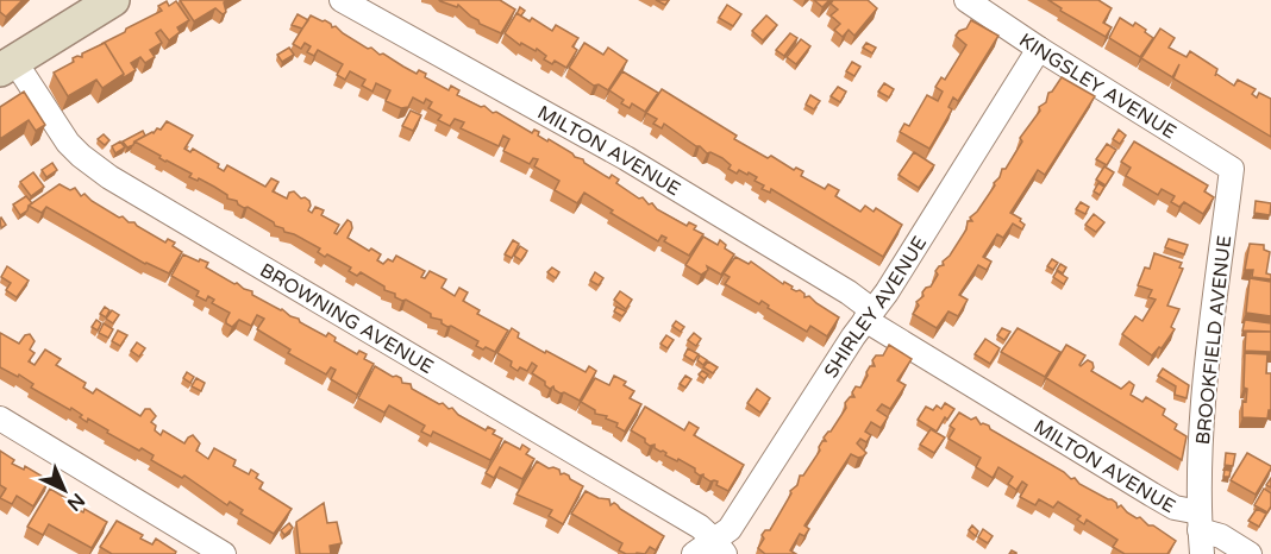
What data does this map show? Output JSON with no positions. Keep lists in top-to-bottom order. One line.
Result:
{"streets":{"street":["KINGSLEY AVENUE","MILTON AVENUE","SHIRLEY AVENUE","BROWNING AVENUE","BROOKFIELD AVENUE"]},"crossings":[["KINGSLEY AVENUE","SHIRLEY AVENUE"],["KINGSLEY AVENUE","BROOKFIELD AVENUE"],["MILTON AVENUE","SHIRLEY AVENUE"],["MILTON AVENUE","BROOKFIELD AVENUE"],["SHIRLEY AVENUE","BROWNING AVENUE"]],"north":"bottom right"}
